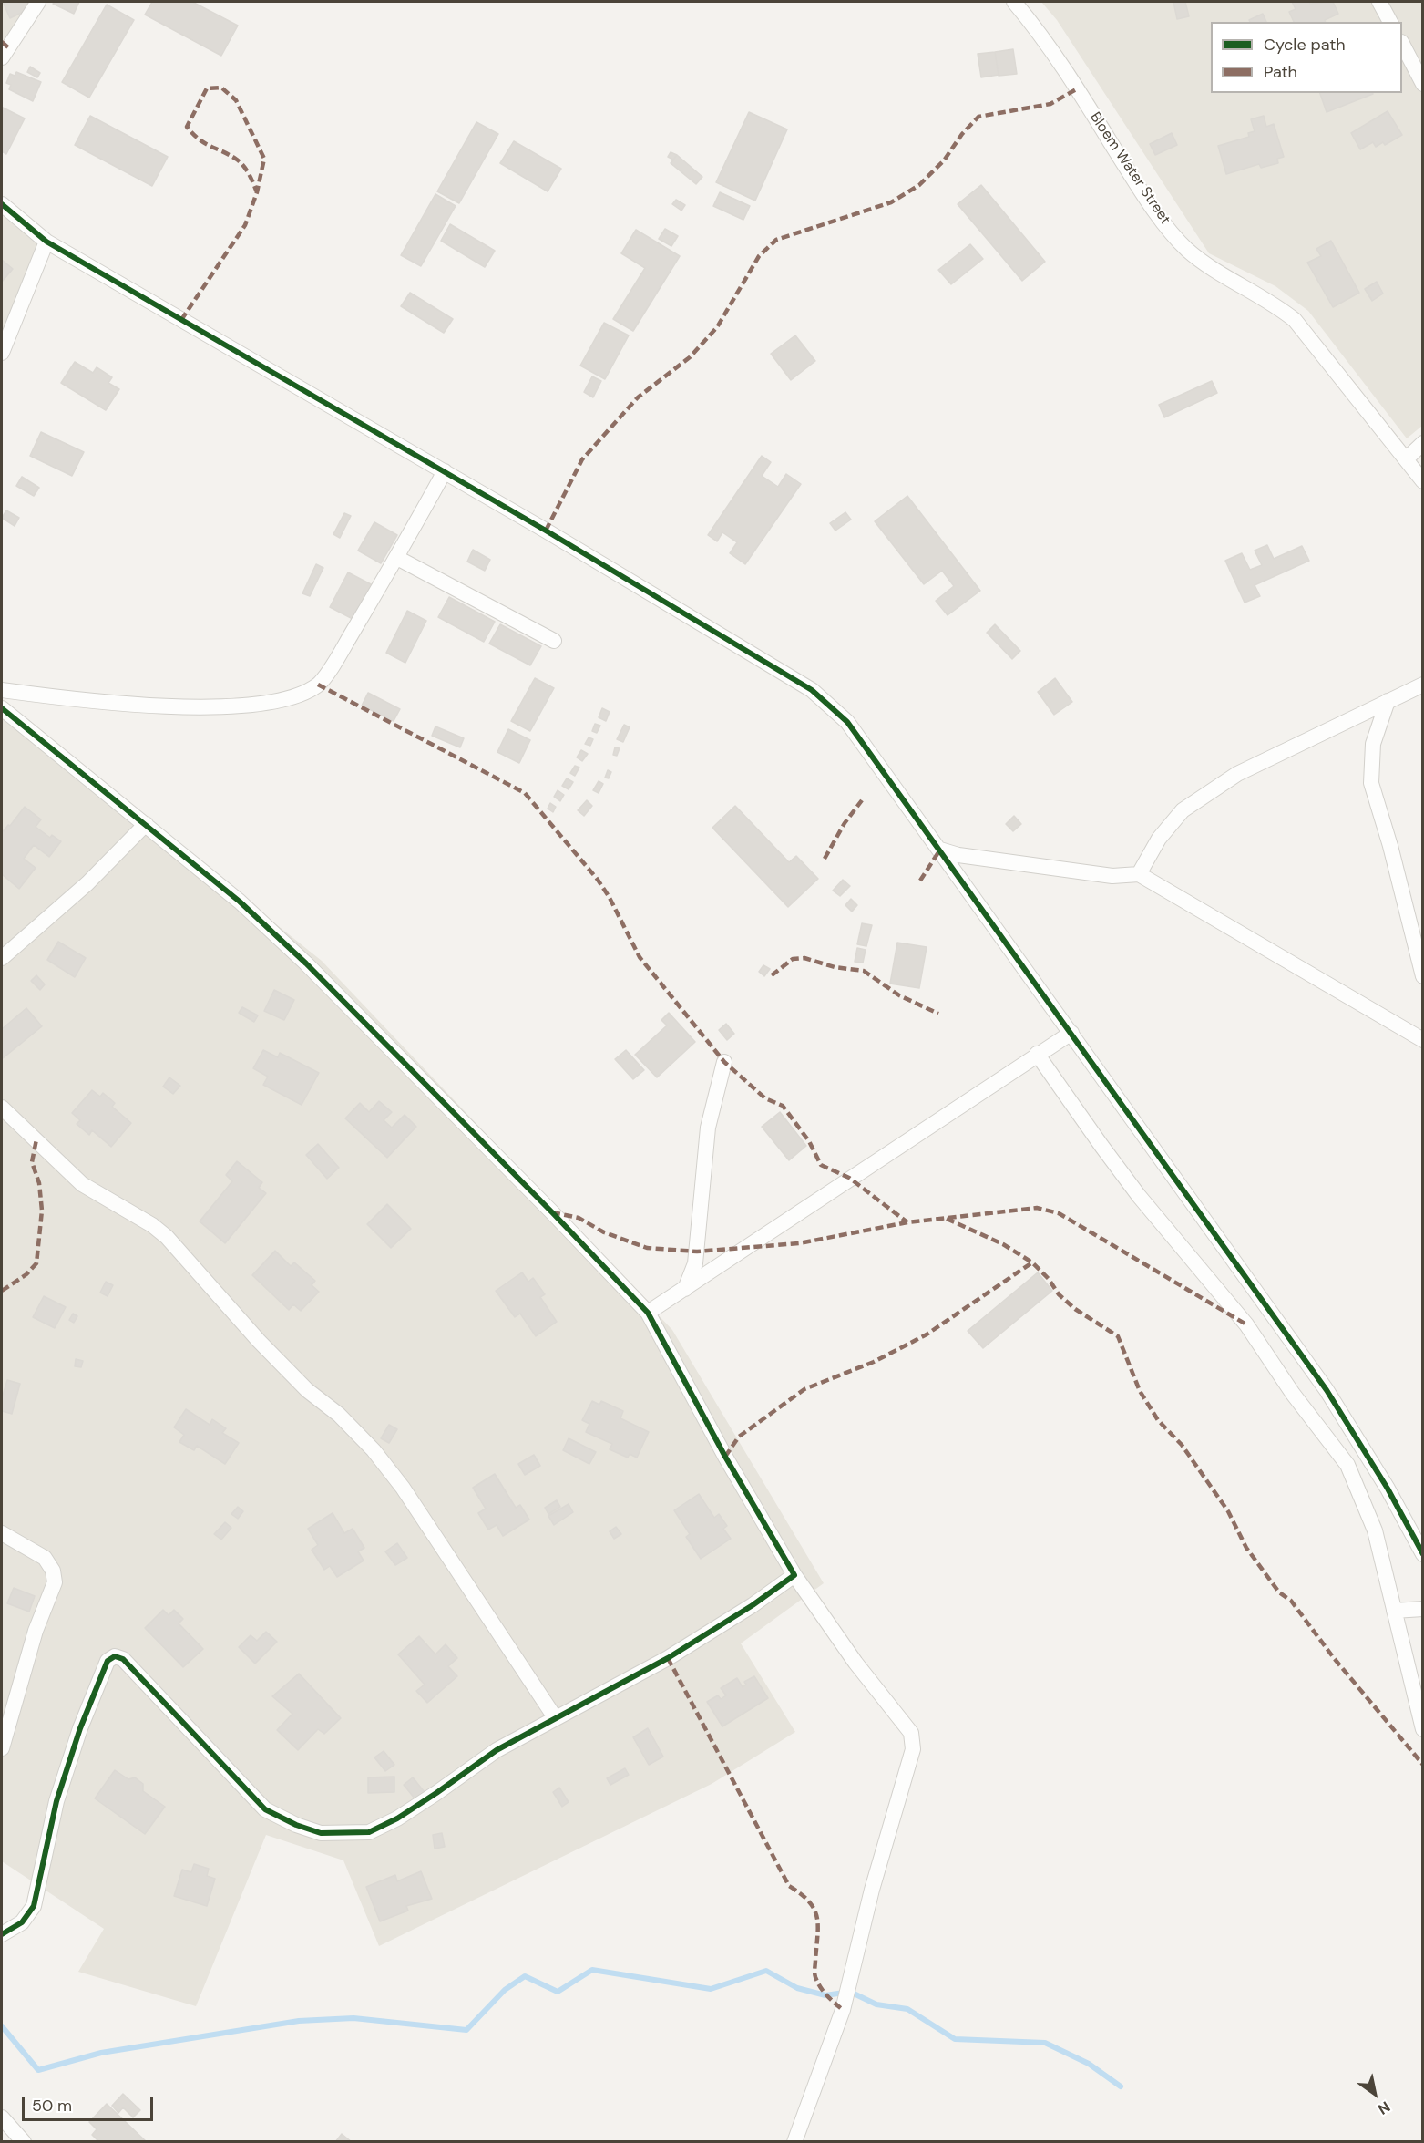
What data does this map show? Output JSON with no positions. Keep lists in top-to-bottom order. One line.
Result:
{"streets":{"street":["Bloem Water Street"]},"legend":["Cycle path","Path"],"scale_bar":"50 m","north":"bottom right"}
